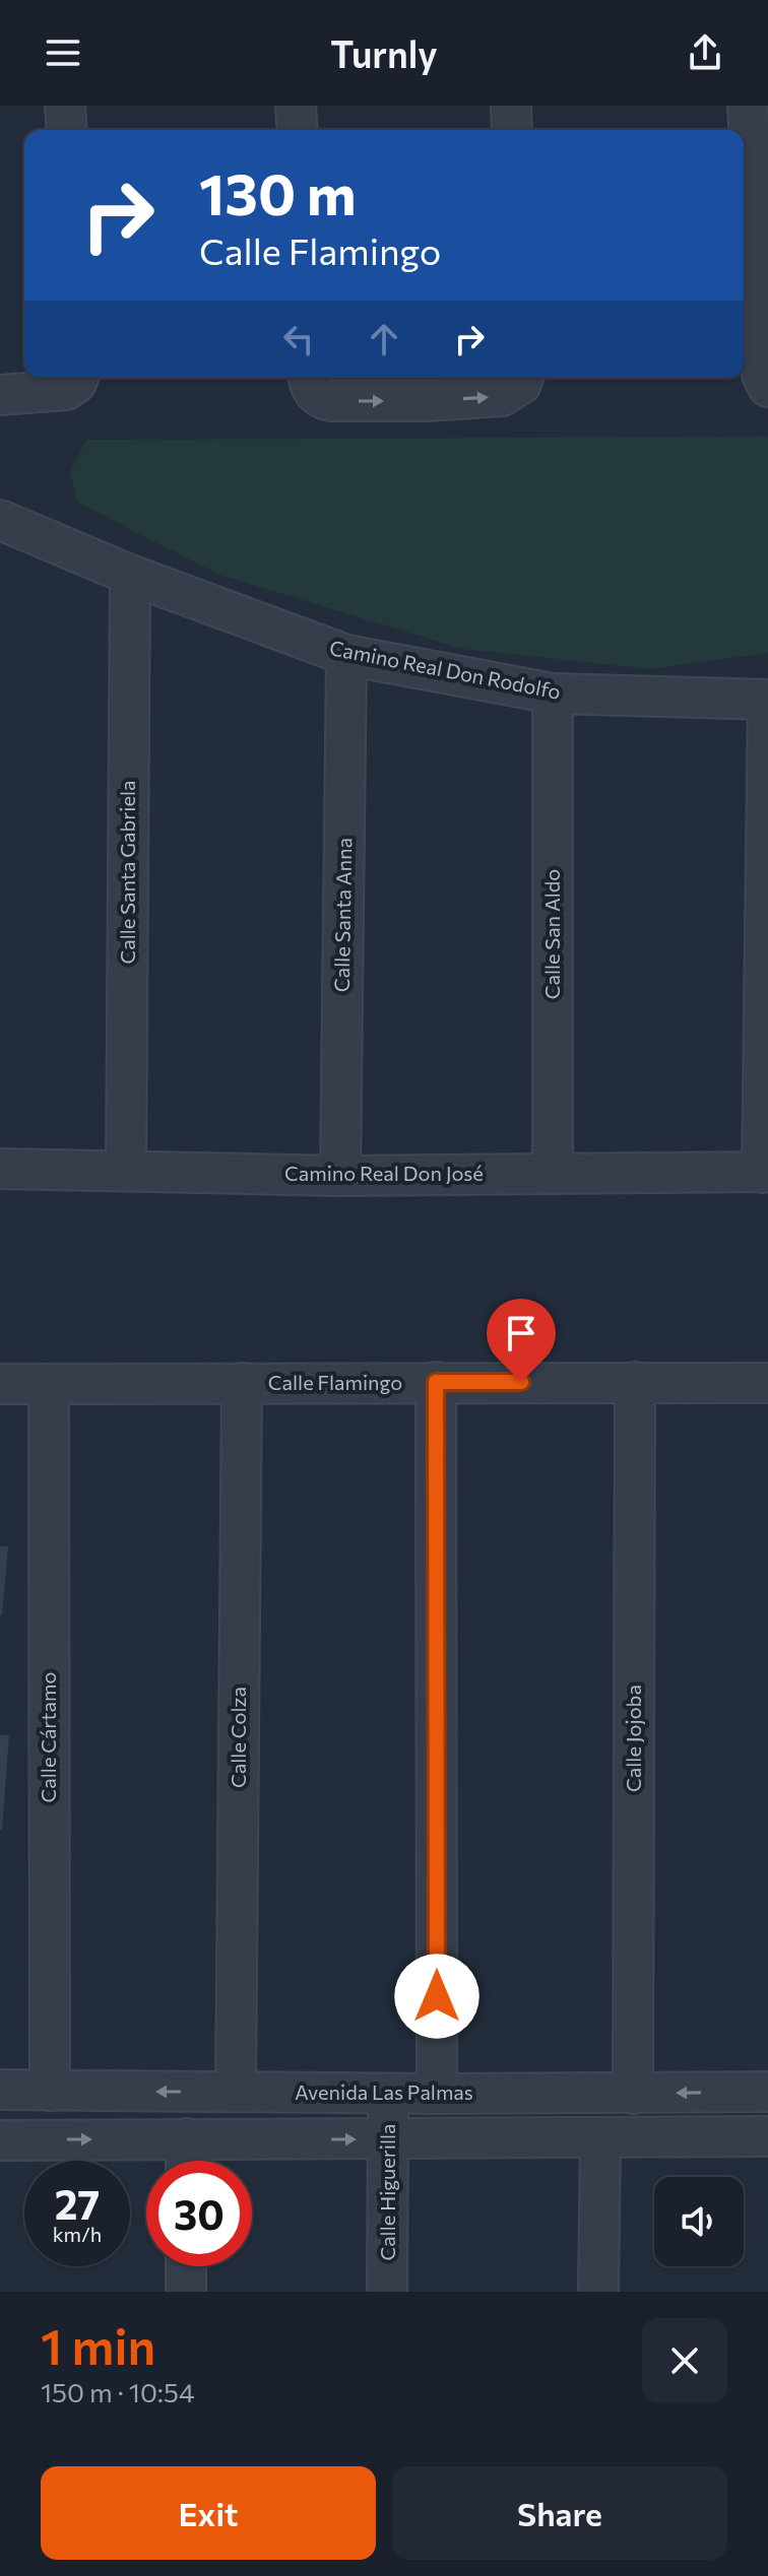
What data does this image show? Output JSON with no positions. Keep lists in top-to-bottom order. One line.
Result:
{"streets":{"street":["Camino Real Don Rodolfo","Calle Santa Gabriela","Calle Santa Anna","Calle San Aldo","Camino Real Don José","Calle Flamingo","Calle Cártamo","Calle Colza","Calle Jojoba","Avenida Las Palmas","Calle Higuerilla"]},"crossings":[["Camino Real Don Rodolfo","Calle Santa Gabriela"],["Camino Real Don Rodolfo","Calle Santa Anna"],["Camino Real Don Rodolfo","Calle San Aldo"],["Calle Santa Gabriela","Camino Real Don José"],["Calle Santa Anna","Camino Real Don José"],["Calle San Aldo","Camino Real Don José"],["Calle Flamingo","Calle Cártamo"],["Calle Flamingo","Calle Colza"],["Calle Flamingo","Calle Jojoba"],["Calle Cártamo","Avenida Las Palmas"],["Calle Colza","Avenida Las Palmas"],["Calle Jojoba","Avenida Las Palmas"],["Avenida Las Palmas","Calle Higuerilla"]],"page":{"header":"Turnly","turn":["130 m","Calle Flamingo"],"speed":"27 km/h","limit":"30","heading":["1 min","150 m · 10:54"],"buttons":["Exit","Share"]}}
